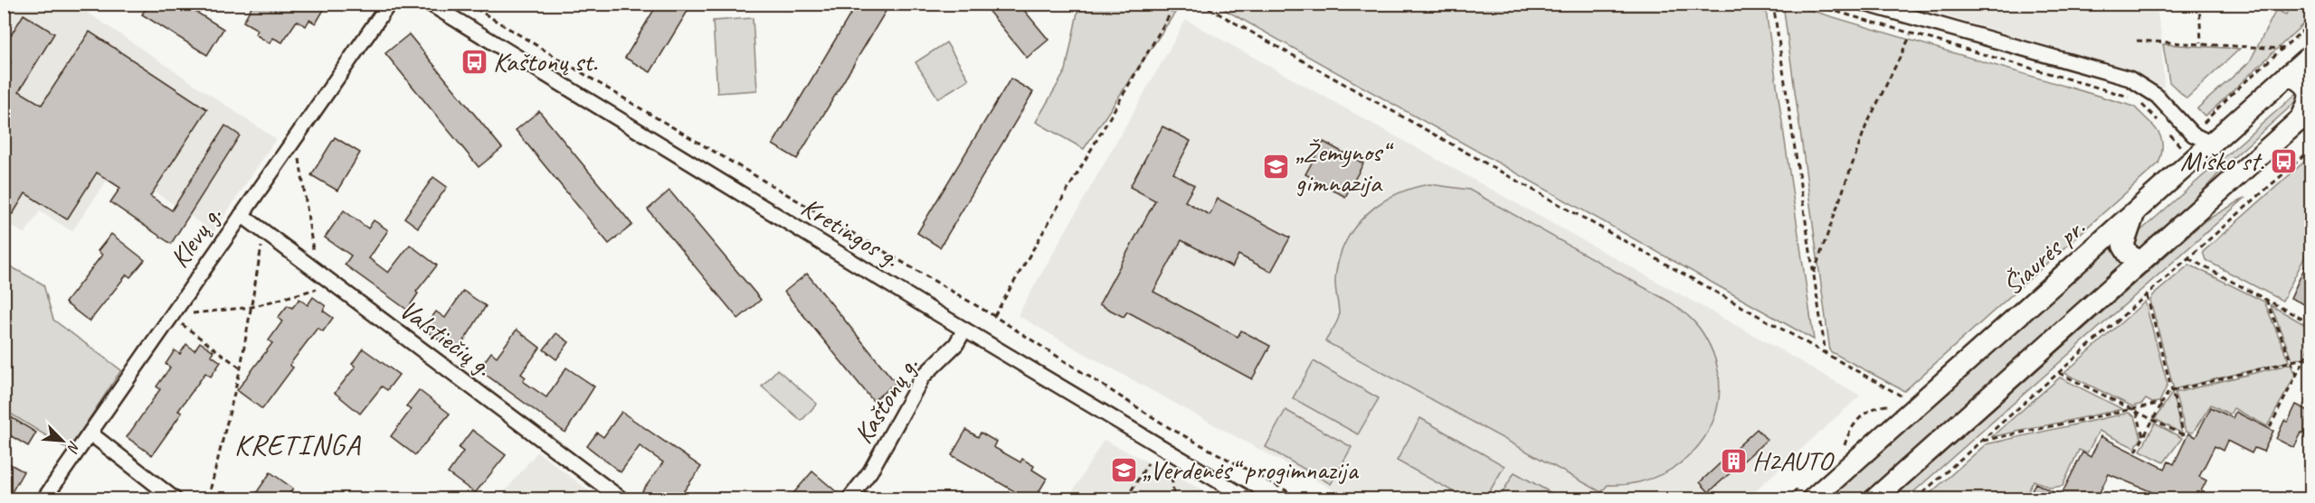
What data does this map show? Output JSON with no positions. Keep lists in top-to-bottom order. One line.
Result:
{"streets":{"main road":["Šiaurės pr."],"street":["Kretingos g.","Klevų g.","Valstiečių g.","Kaštonų g."]},"crossings":[["Kretingos g.","Kaštonų g."],["Klevų g.","Valstiečių g."]],"districts":["KRETINGA"],"places":{"bus stop":["Kaštonų st.","Miško st."],"school or university":["„Žemynos“ gimnazija","„Verdenės“ progimnazija"],"building":["H2AUTO"]},"north":"bottom right"}
